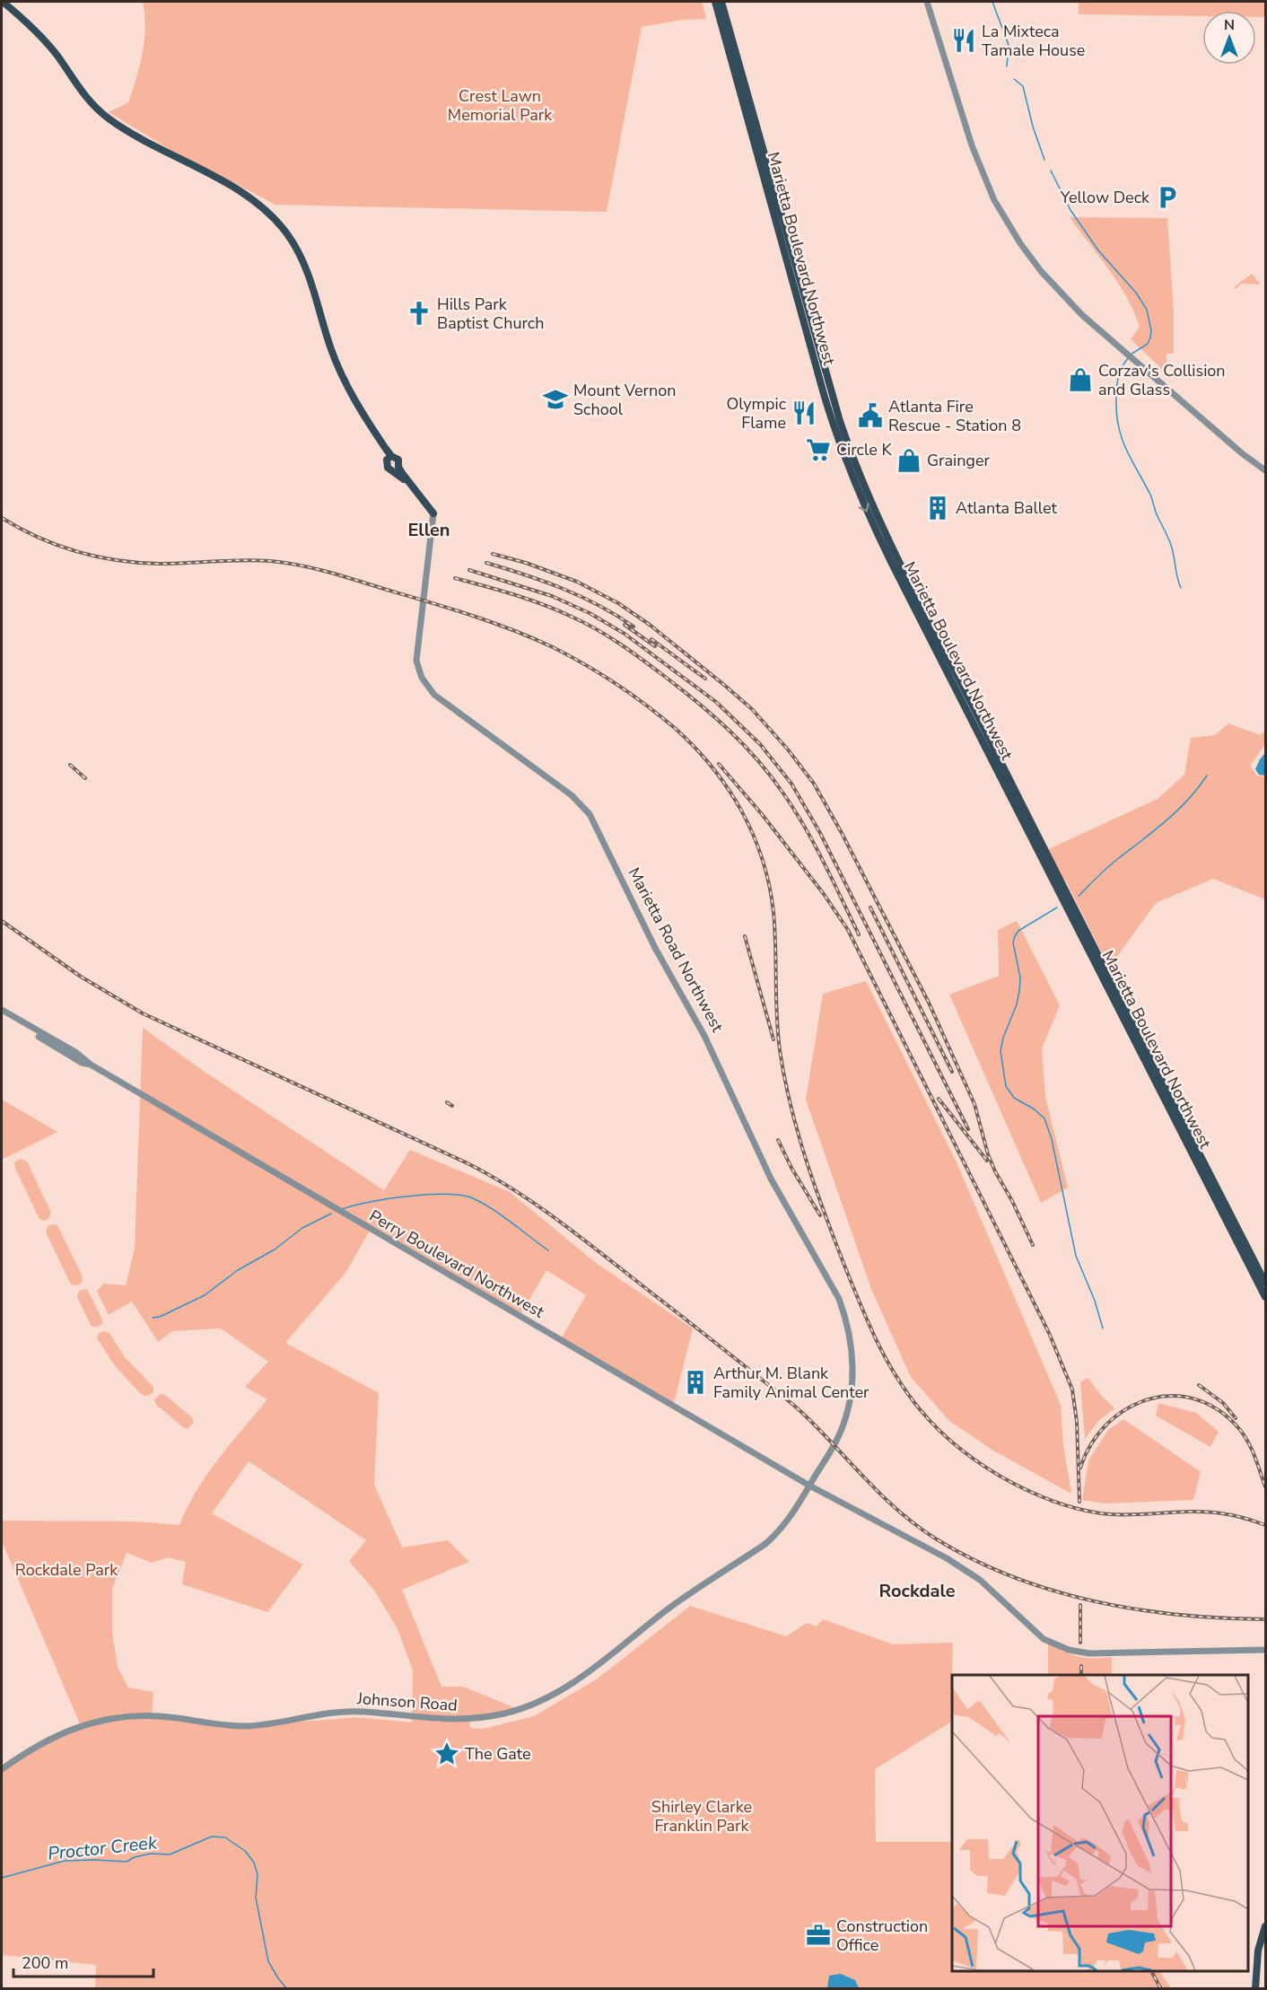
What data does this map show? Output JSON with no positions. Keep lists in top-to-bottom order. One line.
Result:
{"streets":{"main road":["Marietta Boulevard Northwest","Marietta Road Northwest"],"street":["Perry Boulevard Northwest","Johnson Road"]},"crossings":[["Marietta Road Northwest","Perry Boulevard Northwest"],["Marietta Road Northwest","Johnson Road"],["Perry Boulevard Northwest","Johnson Road"]],"districts":["Ellen","Rockdale"],"water":["Proctor Creek"],"parks":["Crest Lawn Memorial Park","Rockdale Park","Shirley Clarke Franklin Park"],"places":{"restaurant":["La Mixteca Tamale House","Olympic Flame"],"parking":["Yellow Deck"],"church":["Hills Park Baptist Church"],"shop":["Corzav's Collision and Glass","Grainger"],"school or university":["Mount Vernon School"],"public building":["Atlanta Fire Rescue - Station 8"],"supermarket":["Circle K"],"building":["Atlanta Ballet","Arthur M. Blank Family Animal Center"],"place":["The Gate"],"office":["Construction Office"]},"scale_bar":"200 m","north":"top"}
